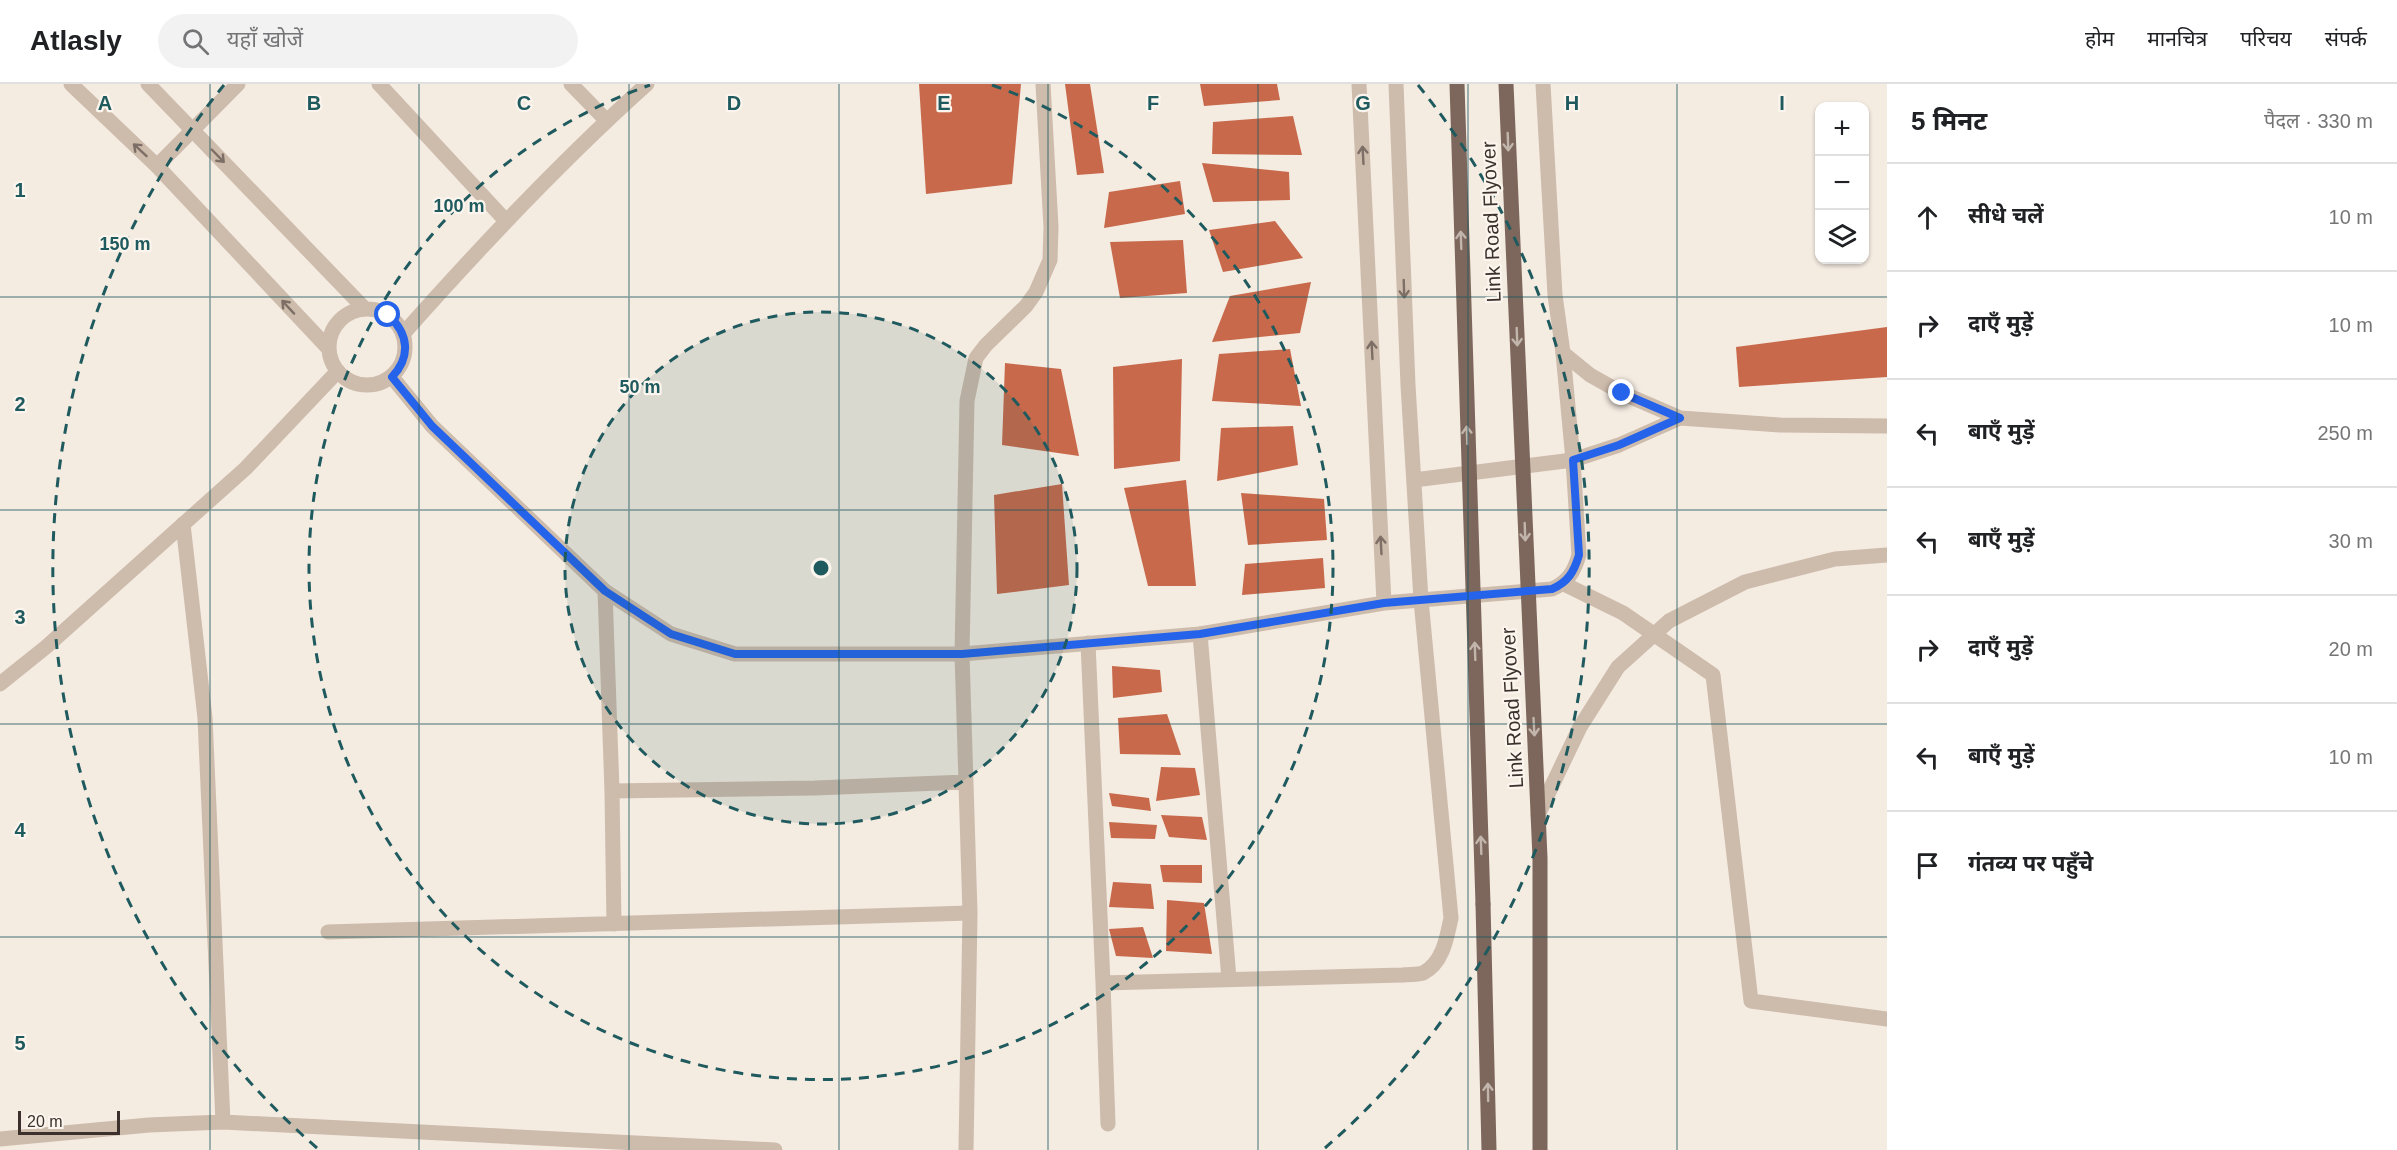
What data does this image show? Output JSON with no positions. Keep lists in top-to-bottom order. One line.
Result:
{"streets":{"main road":["Link Road Flyover"]},"scale_bar":"20 m","page":{"header":"Atlasly","search":"यहाँ खोजें","nav":["होम","मानचित्र","परिचय","संपर्क"],"heading":["5 मिनट","पैदल · 330 m"],"map_buttons":["+","−"],"list":[["सीधे चलें","10 m"],["दाएँ मुड़ें","10 m"],["बाएँ मुड़ें","250 m"],["बाएँ मुड़ें","30 m"],["दाएँ मुड़ें","20 m"],["बाएँ मुड़ें","10 m"],"गंतव्य पर पहुँचे"],"scale":"20 m"},"grid":{"columns":["A","B","C","D","E","F","G","H","I"],"rows":["1","2","3","4","5"]},"rings":["100 m","150 m","50 m"]}
